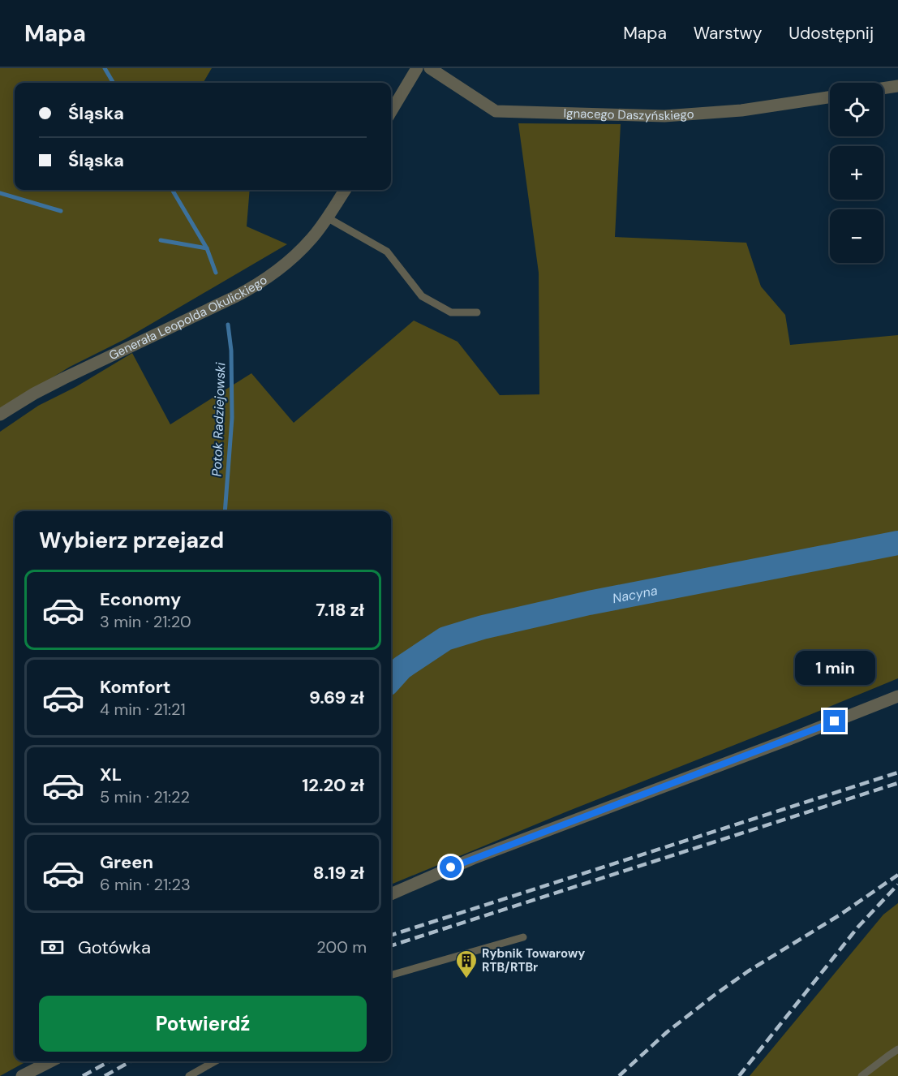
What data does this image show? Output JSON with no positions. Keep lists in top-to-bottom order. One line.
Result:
{"streets":{"street":["Ignacego Daszyńskiego","Generała Leopolda Okulickiego"]},"water":["Potok Radziejowski","Nacyna"],"places":{"building":["Rybnik Towarowy RTB/RTBr"]},"page":{"header":"Mapa","nav":["Mapa","Warstwy","Udostępnij"],"map_buttons":["+","−"],"banner":["Śląska","Śląska"],"heading":"Wybierz przejazd","list":[{"name":"Economy","note":"3 min · 21:20","value":"7.18 zł"},{"name":"Komfort","note":"4 min · 21:21","value":"9.69 zł"},{"name":"XL","note":"5 min · 21:22","value":"12.20 zł"},{"name":"Green","note":"6 min · 21:23","value":"8.19 zł"}],"bubble":"1 min","pay":["Gotówka","200 m"],"buttons":"Potwierdź"}}
